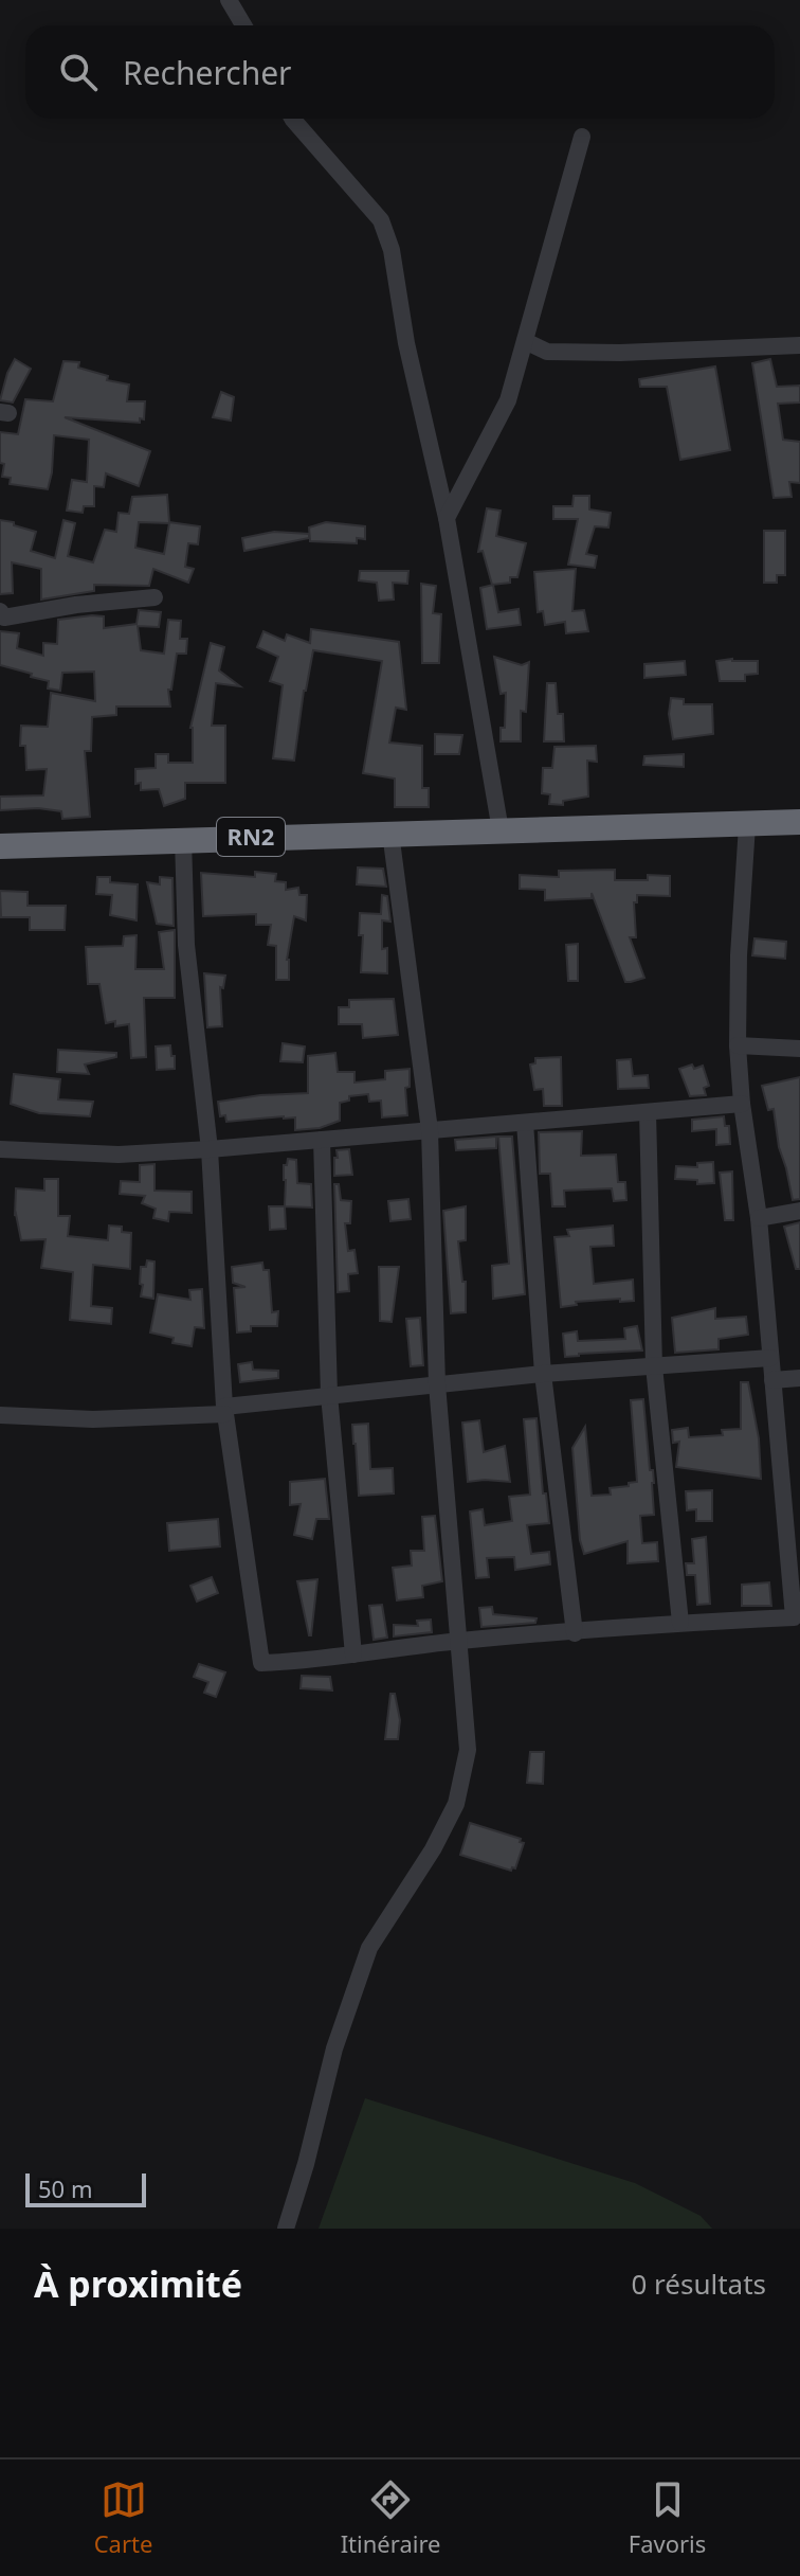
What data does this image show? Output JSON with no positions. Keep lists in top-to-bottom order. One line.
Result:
{"streets":{"highway":["RN2"]},"scale_bar":"50 m","page":{"search":"Rechercher","scale":"50 m","heading":["À proximité","0 résultats"],"nav":["Carte","Itinéraire","Favoris"]}}
